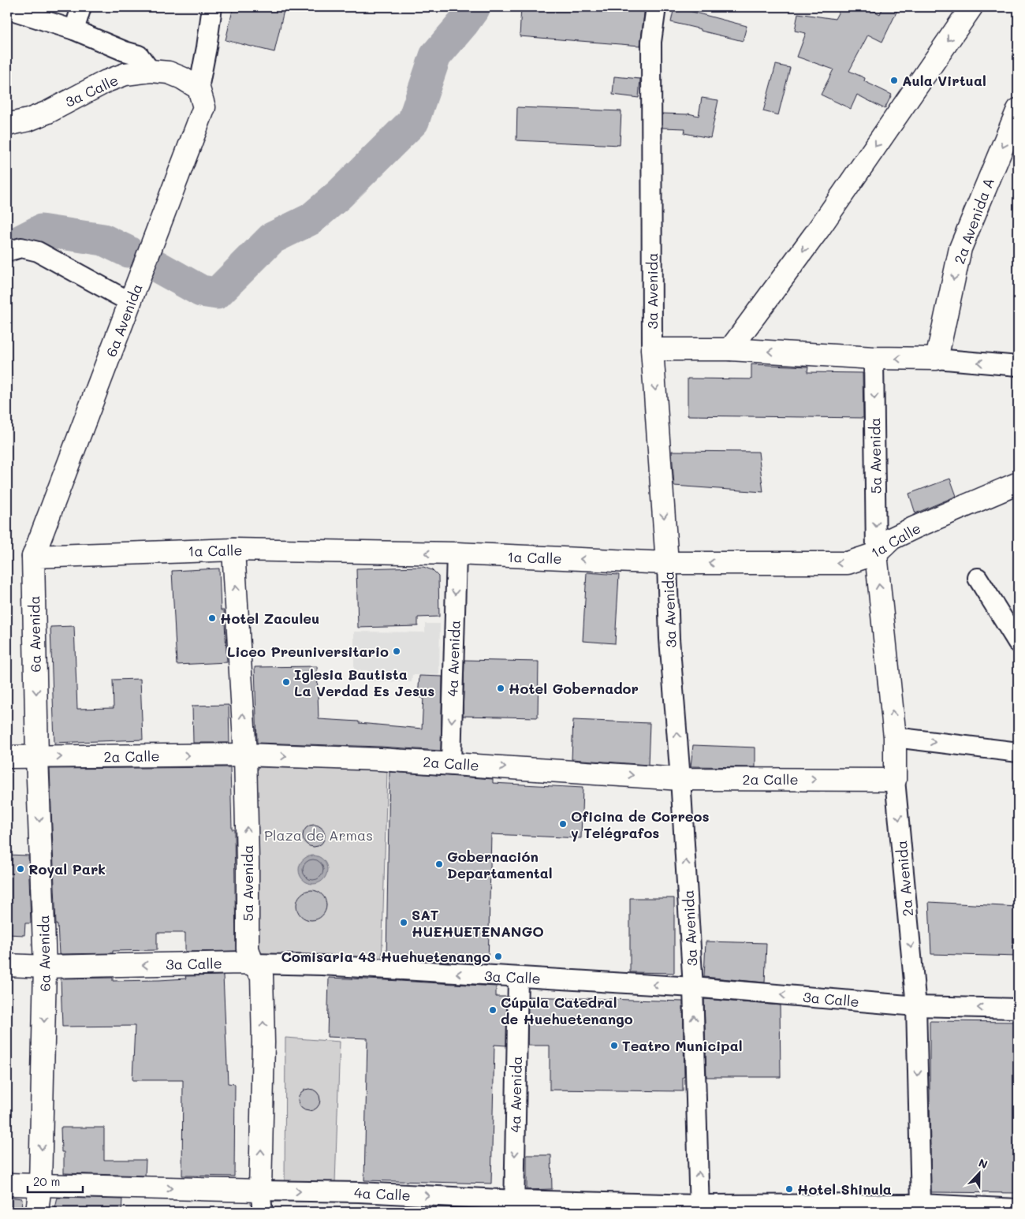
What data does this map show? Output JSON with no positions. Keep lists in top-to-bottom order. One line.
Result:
{"streets":{"main road":["3a Calle","2a Avenida A","3a Avenida","6a Avenida","5a Avenida","1a Calle","2a Calle","2a Avenida","4a Calle"],"street":["4a Avenida"]},"crossings":[["3a Calle","3a Avenida"],["3a Calle","6a Avenida"],["3a Calle","5a Avenida"],["3a Calle","4a Avenida"],["3a Calle","2a Avenida"],["3a Avenida","1a Calle"],["3a Avenida","2a Calle"],["3a Avenida","4a Calle"],["6a Avenida","1a Calle"],["6a Avenida","2a Calle"],["6a Avenida","4a Calle"],["5a Avenida","1a Calle"],["5a Avenida","2a Calle"],["5a Avenida","2a Avenida"],["5a Avenida","4a Calle"],["1a Calle","4a Avenida"],["1a Calle","2a Avenida"],["4a Avenida","2a Calle"],["4a Avenida","4a Calle"],["2a Calle","2a Avenida"],["2a Avenida","4a Calle"]],"one_way":["3a Calle","6a Avenida","1a Calle","4a Avenida","2a Calle","4a Calle"],"parks":["Plaza de Armas"],"places":["Aula Virtual","Hotel Zaculeu","Liceo Preuniversitario","Iglesia Bautista La Verdad Es Jesus","Hotel Gobernador","Oficina de Correos y Telégrafos","Gobernación Departamental","Royal Park","SAT HUEHUETENANGO","Comisaria 43 Huehuetenango","Cúpula Catedral de Huehuetenango","Teatro Municipal","Hotel Shinula"],"scale_bar":"20 m","north":"top"}
